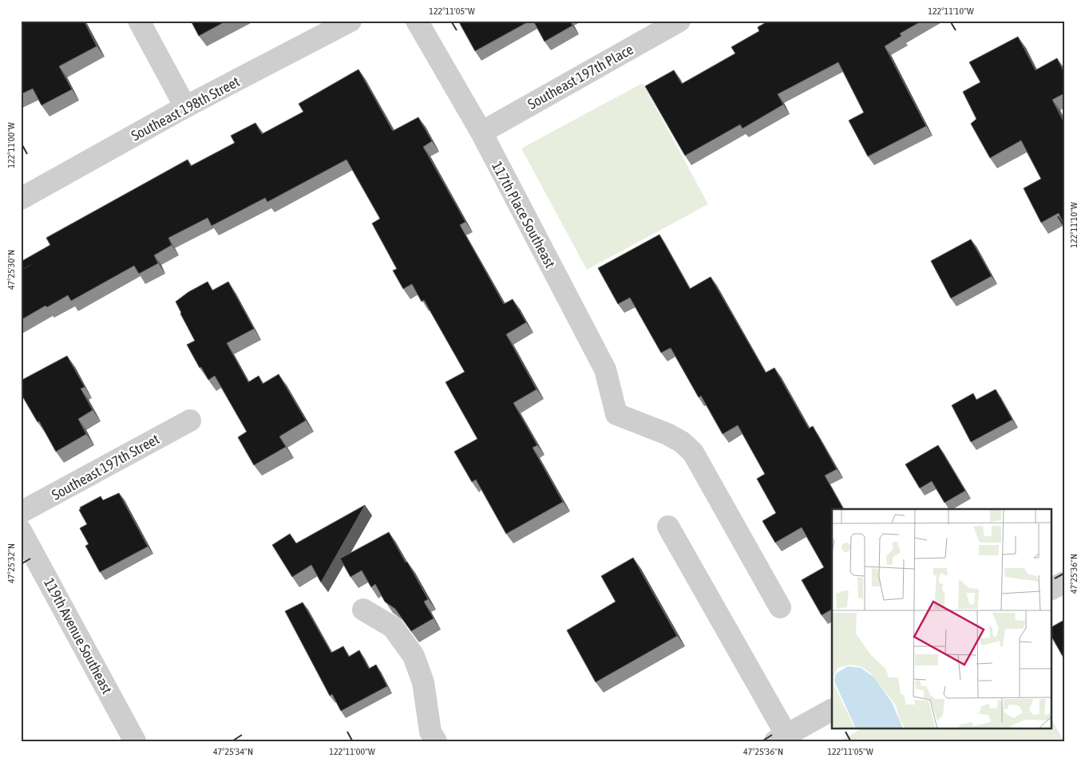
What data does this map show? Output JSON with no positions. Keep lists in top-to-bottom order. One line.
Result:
{"streets":{"street":["Southeast 197th Place","Southeast 198th Street","117th Place Southeast","Southeast 197th Street","119th Avenue Southeast"]},"crossings":[["Southeast 197th Place","117th Place Southeast"]],"coordinates":["122°11'05\"W","122°11'10\"W","122°11'00\"W","47°25'30\"N","47°25'32\"N","47°25'36\"N","47°25'34\"N"]}
